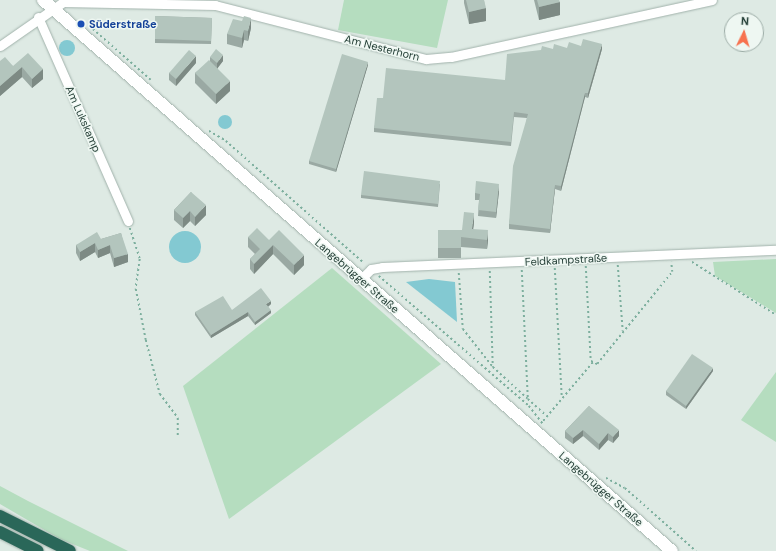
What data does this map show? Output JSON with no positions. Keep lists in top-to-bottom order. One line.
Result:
{"streets":{"street":["Am Nesterhorn","Am Lukskamp","Feldkampstraße","Langebrügger Straße"]},"crossings":[["Am Nesterhorn","Langebrügger Straße"],["Feldkampstraße","Langebrügger Straße"]],"places":["Süderstraße"],"north":"top"}
